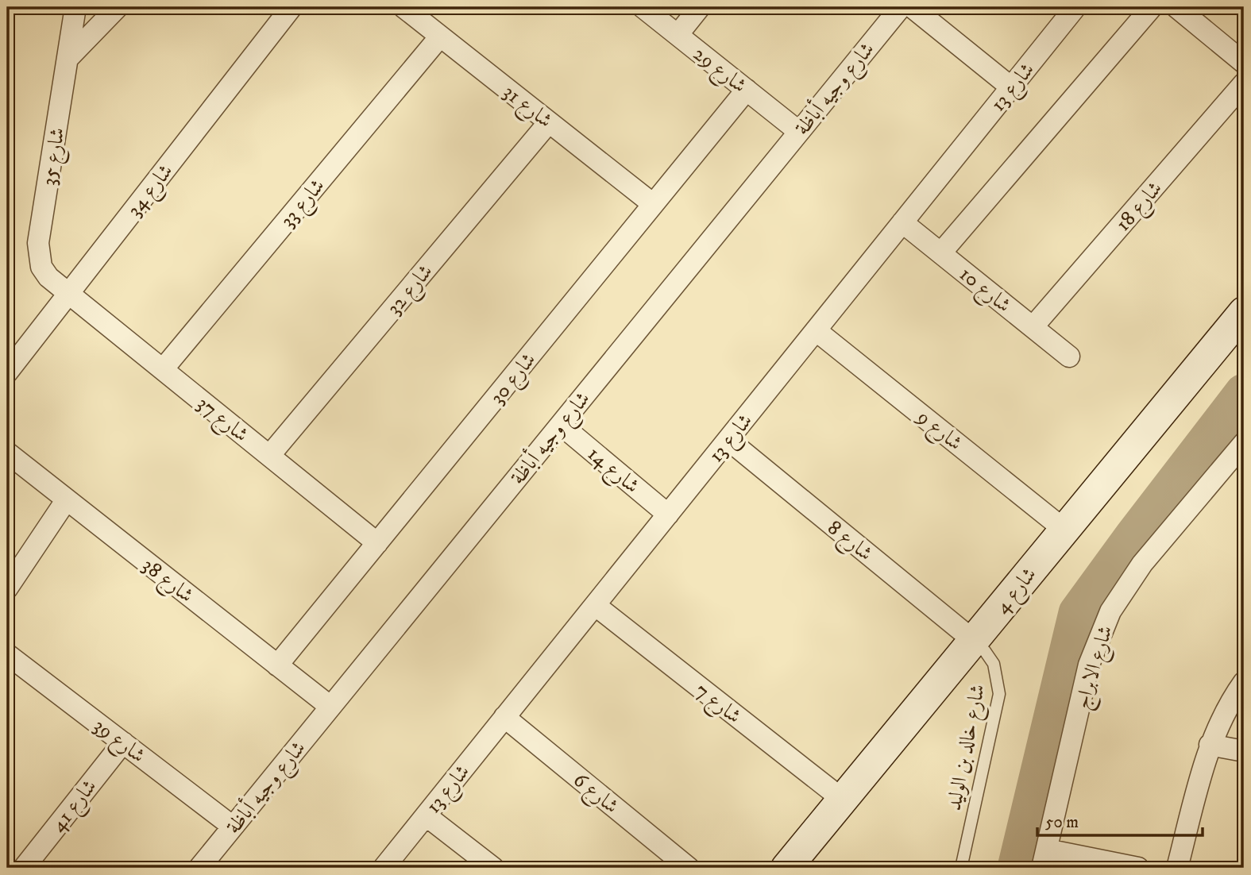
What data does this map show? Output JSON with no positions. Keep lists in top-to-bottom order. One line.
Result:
{"streets":{"street":["شارع 29","شارع 13","شارع وجيه أباظة","شارع 31","شارع 35","شارع 34","شارع 33","شارع 18","شارع 32","شارع 10","شارع 30","شارع 37","شارع 9","شارع 14","شارع 8","شارع 38","شارع 4","شارع الابراج","شارع 7","شارع 39","شارع 6","شارع 41"],"lane":["شارع خالد بن الوليد"]},"crossings":[["شارع 29","شارع وجيه أباظة"],["شارع 29","شارع 30"],["شارع 13","شارع 10"],["شارع 13","شارع 9"],["شارع 13","شارع 14"],["شارع 13","شارع 8"],["شارع 13","شارع 7"],["شارع 13","شارع 6"],["شارع وجيه أباظة","شارع 14"],["شارع وجيه أباظة","شارع 38"],["شارع وجيه أباظة","شارع 39"],["شارع 31","شارع 33"],["شارع 31","شارع 32"],["شارع 31","شارع 30"],["شارع 35","شارع 34"],["شارع 35","شارع 37"],["شارع 34","شارع 37"],["شارع 33","شارع 37"],["شارع 18","شارع 10"],["شارع 32","شارع 37"],["شارع 30","شارع 37"],["شارع 30","شارع 38"],["شارع 9","شارع 4"],["شارع 8","شارع 4"],["شارع 8","شارع خالد بن الوليد"],["شارع 4","شارع 7"],["شارع 4","شارع خالد بن الوليد"],["شارع 39","شارع 41"]],"scale_bar":"50 m"}
